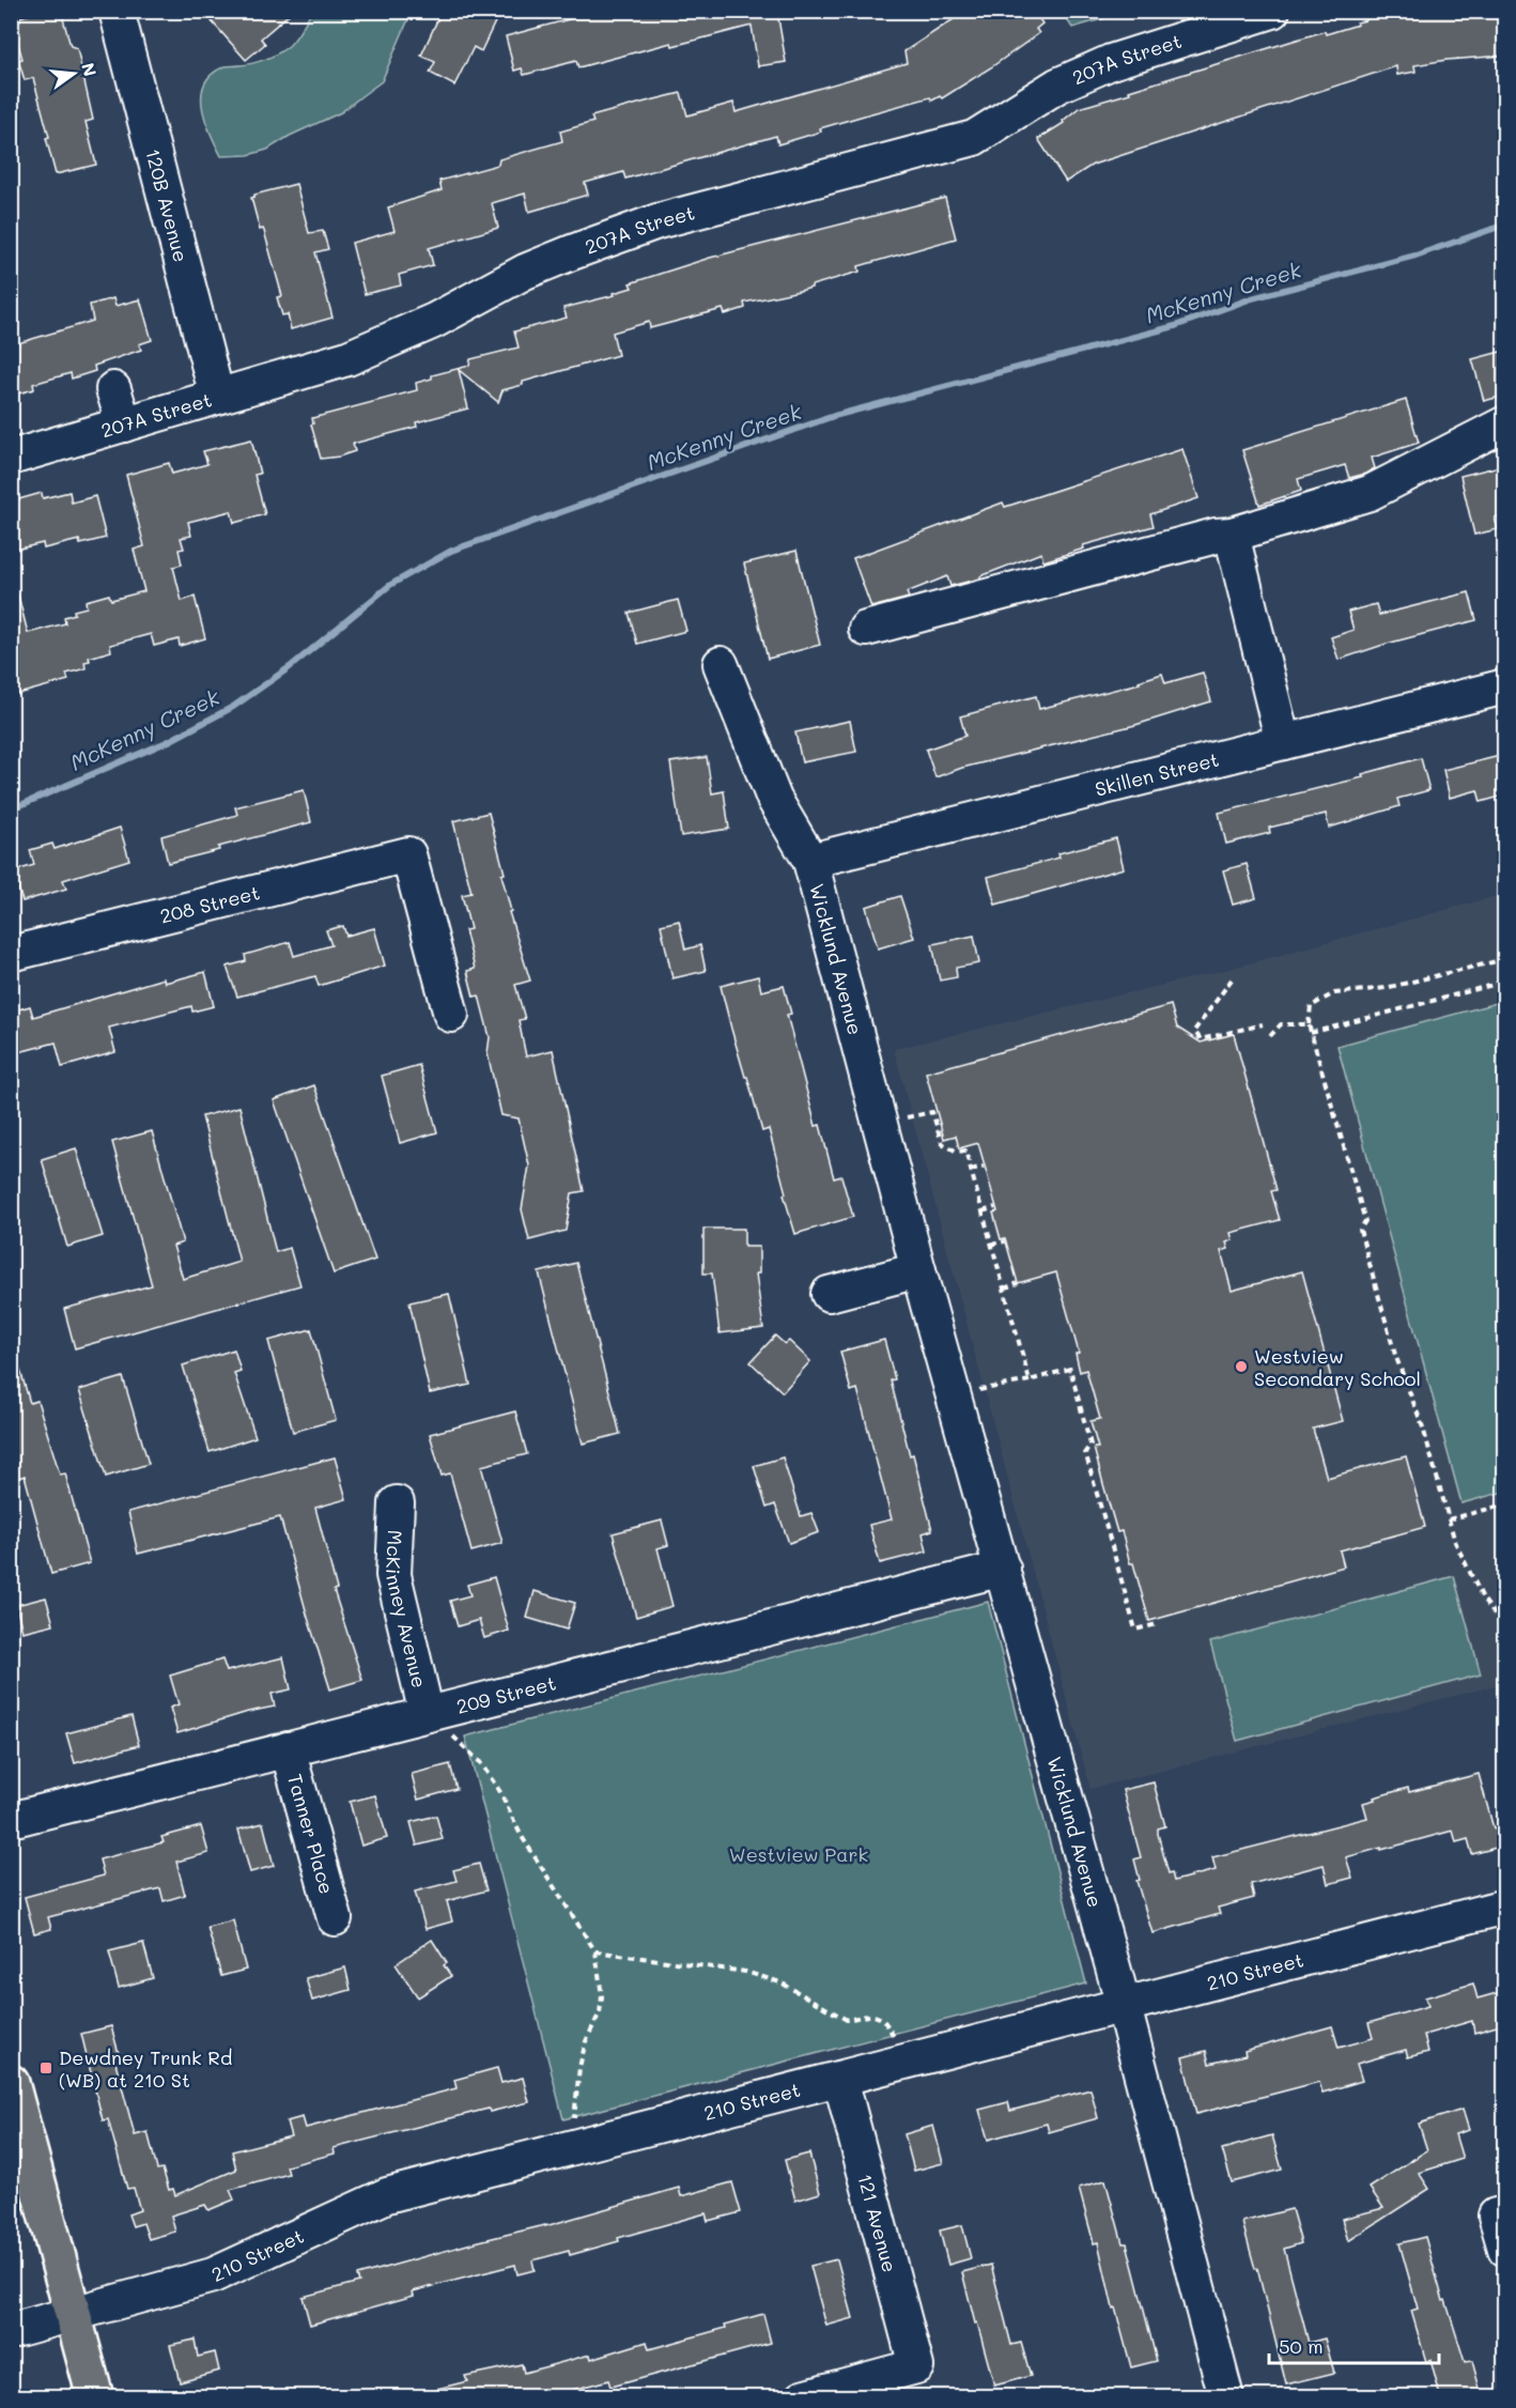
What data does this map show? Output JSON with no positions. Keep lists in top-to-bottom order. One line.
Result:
{"streets":{"street":["207A Street","120B Avenue","Skillen Street","208 Street","Wicklund Avenue","McKinney Avenue","209 Street","Tanner Place","210 Street","121 Avenue"]},"crossings":[["207A Street","120B Avenue"],["Skillen Street","Wicklund Avenue"],["Wicklund Avenue","209 Street"],["Wicklund Avenue","210 Street"],["McKinney Avenue","209 Street"],["209 Street","Tanner Place"],["210 Street","121 Avenue"]],"water":["McKenny Creek"],"parks":["Westview Park"],"places":{"other":["Westview Secondary School"],"transit":["Dewdney Trunk Rd (WB) at 210 St"]},"scale_bar":"50 m","north":"right"}
